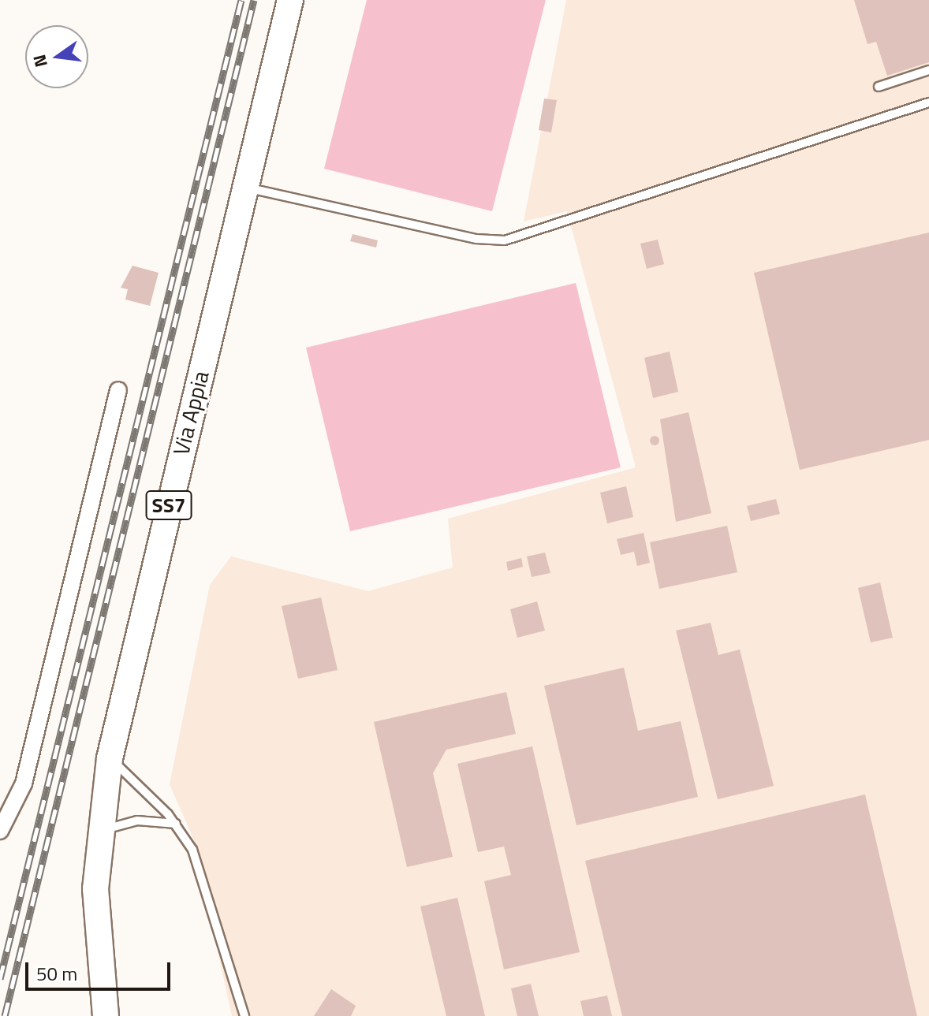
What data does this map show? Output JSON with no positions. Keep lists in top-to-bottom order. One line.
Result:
{"streets":{"main road":["Via Appia","SS7"]},"scale_bar":"50 m","north":"left"}
